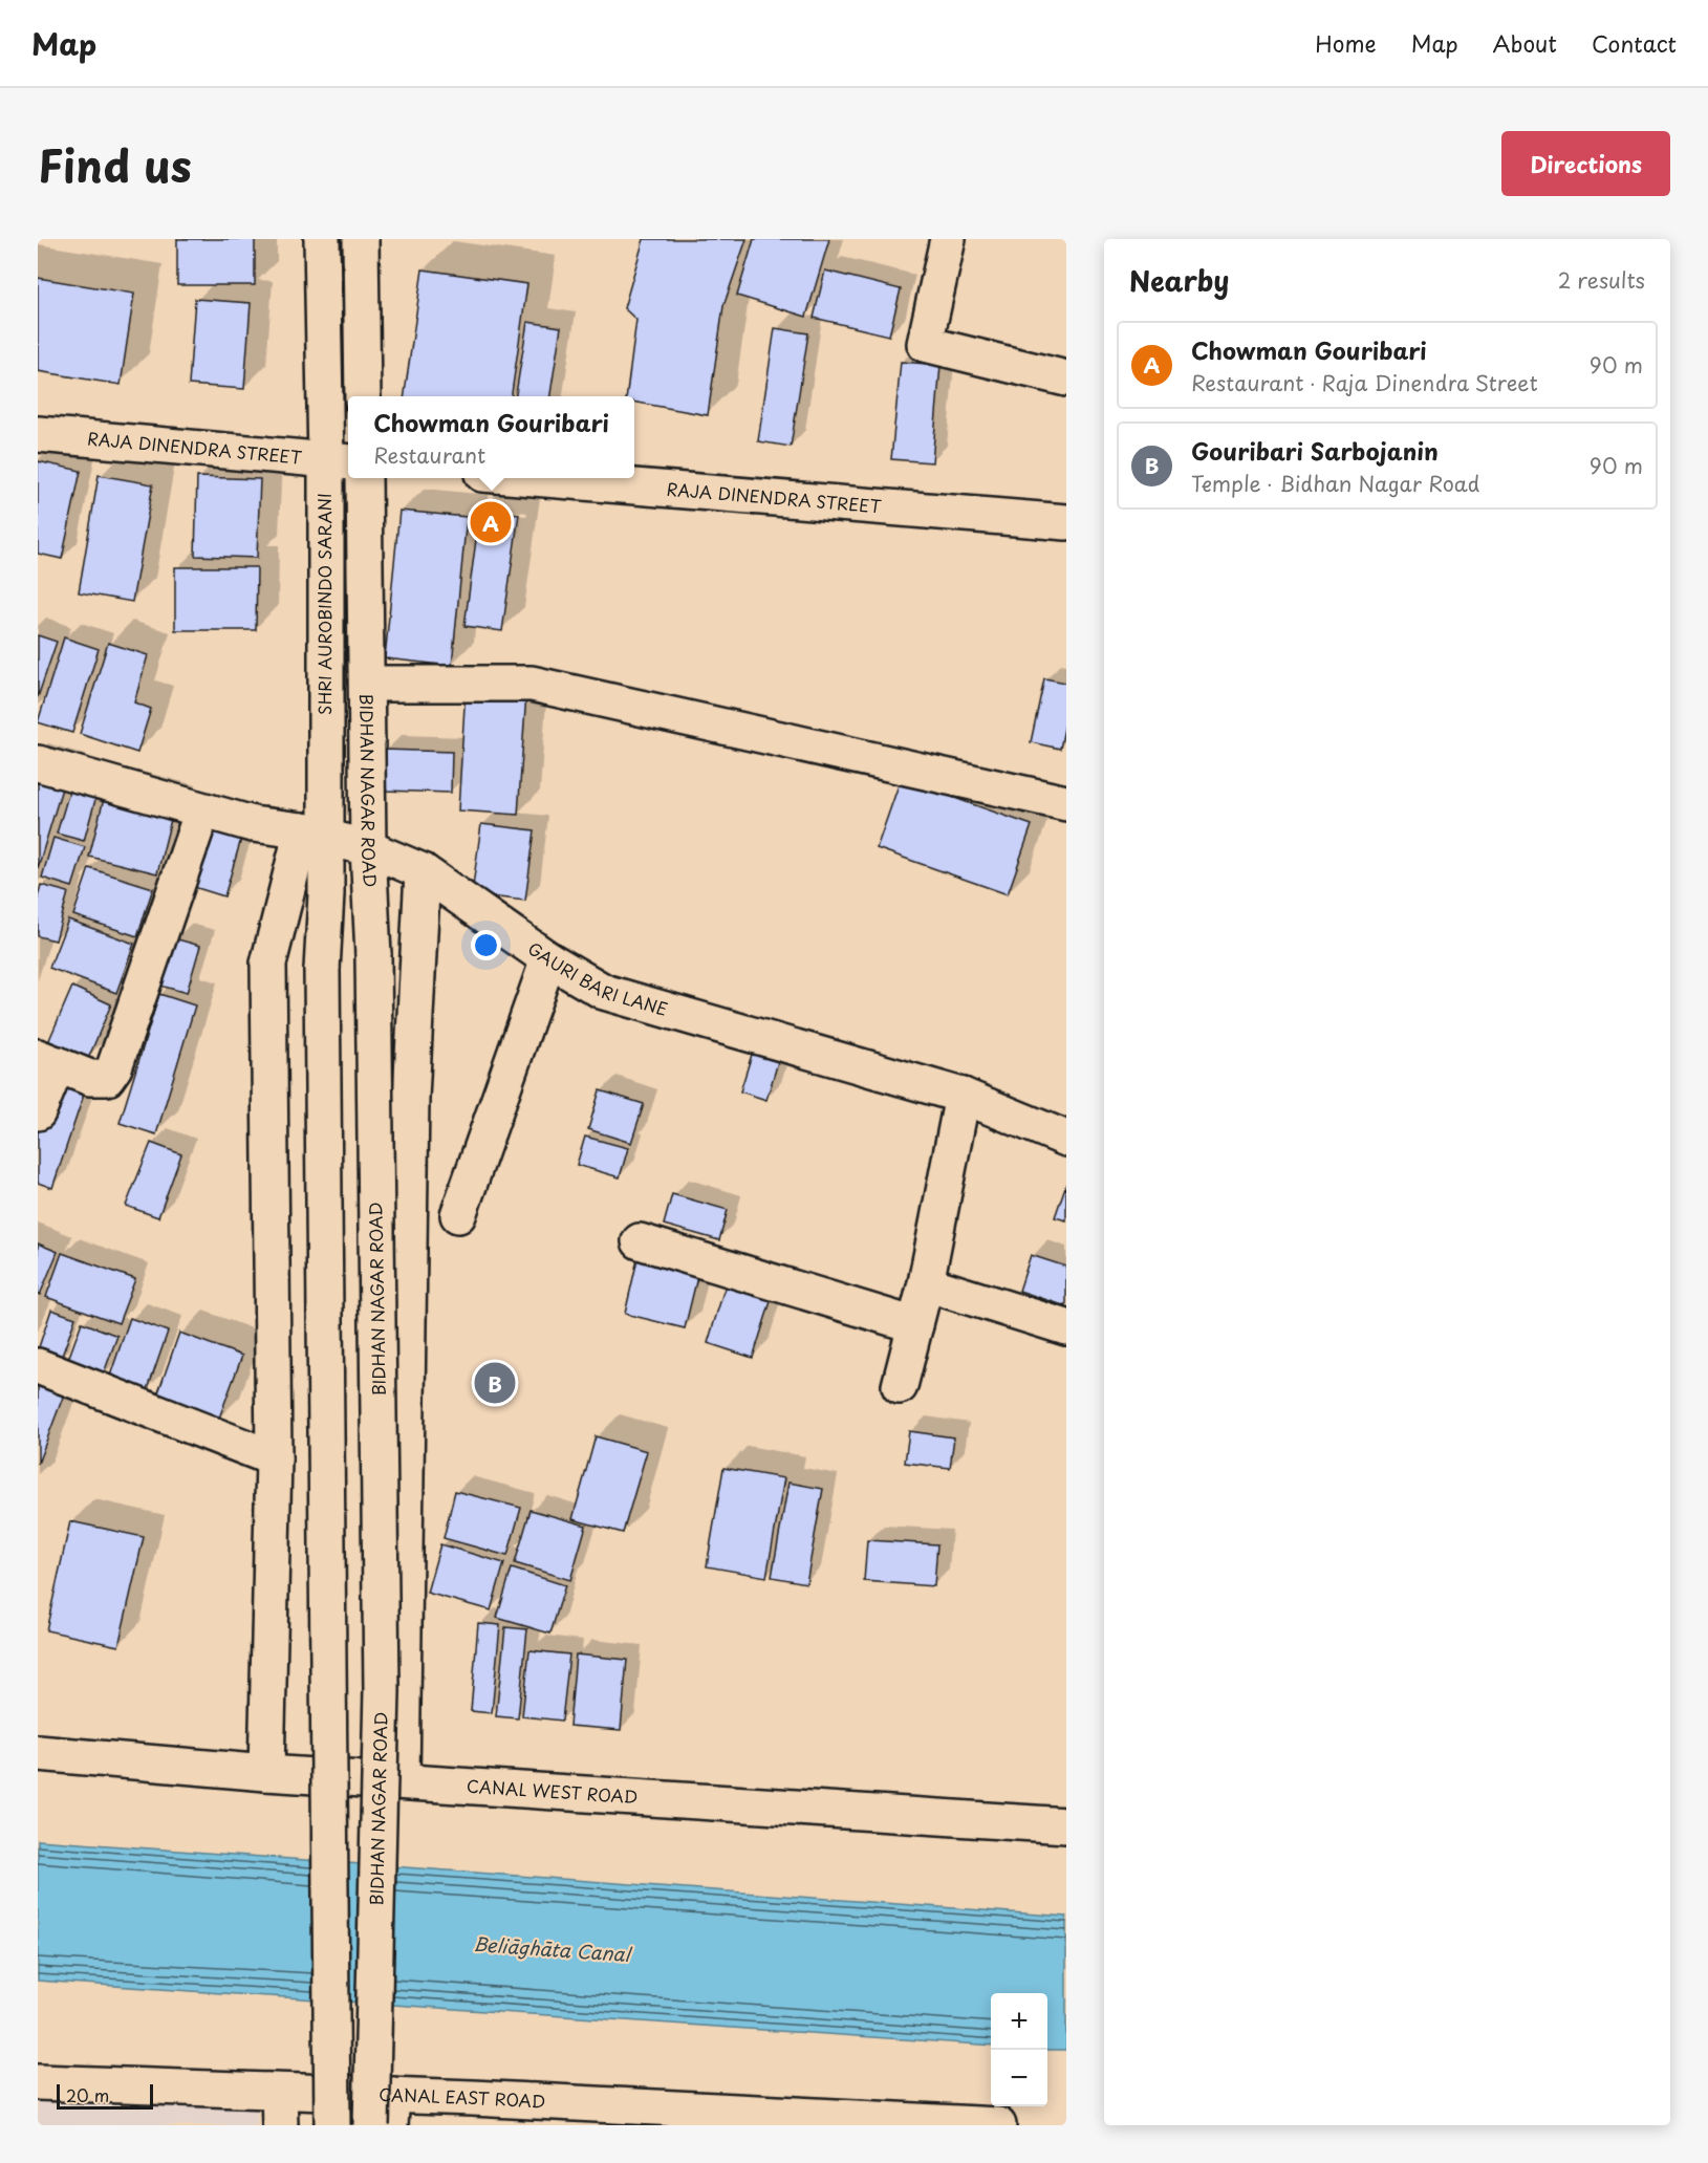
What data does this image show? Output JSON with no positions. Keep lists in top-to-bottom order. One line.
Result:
{"streets":{"main road":["RAJA DINENDRA STREET","SHRI AUROBINDO SARANI","BIDHAN NAGAR ROAD","GAURI BARI LANE","CANAL WEST ROAD","CANAL EAST ROAD"]},"crossings":[["RAJA DINENDRA STREET","SHRI AUROBINDO SARANI"],["SHRI AUROBINDO SARANI","GAURI BARI LANE"],["BIDHAN NAGAR ROAD","GAURI BARI LANE"]],"water":["Beliāghāta Canal"],"scale_bar":"20 m","page":{"header":"Map","nav":["Home","Map","About","Contact"],"title":"Find us","buttons":"Directions","heading":["Nearby","2 results"],"list":[{"mark":"A","name":"Chowman Gouribari","note":"Restaurant · Raja Dinendra Street","value":"90 m"},{"mark":"B","name":"Gouribari Sarbojanin","note":"Temple · Bidhan Nagar Road","value":"90 m"}],"popup":["Chowman Gouribari","Restaurant"],"pins":["A","B"],"map_buttons":["+","−"],"scale":"20 m"}}
